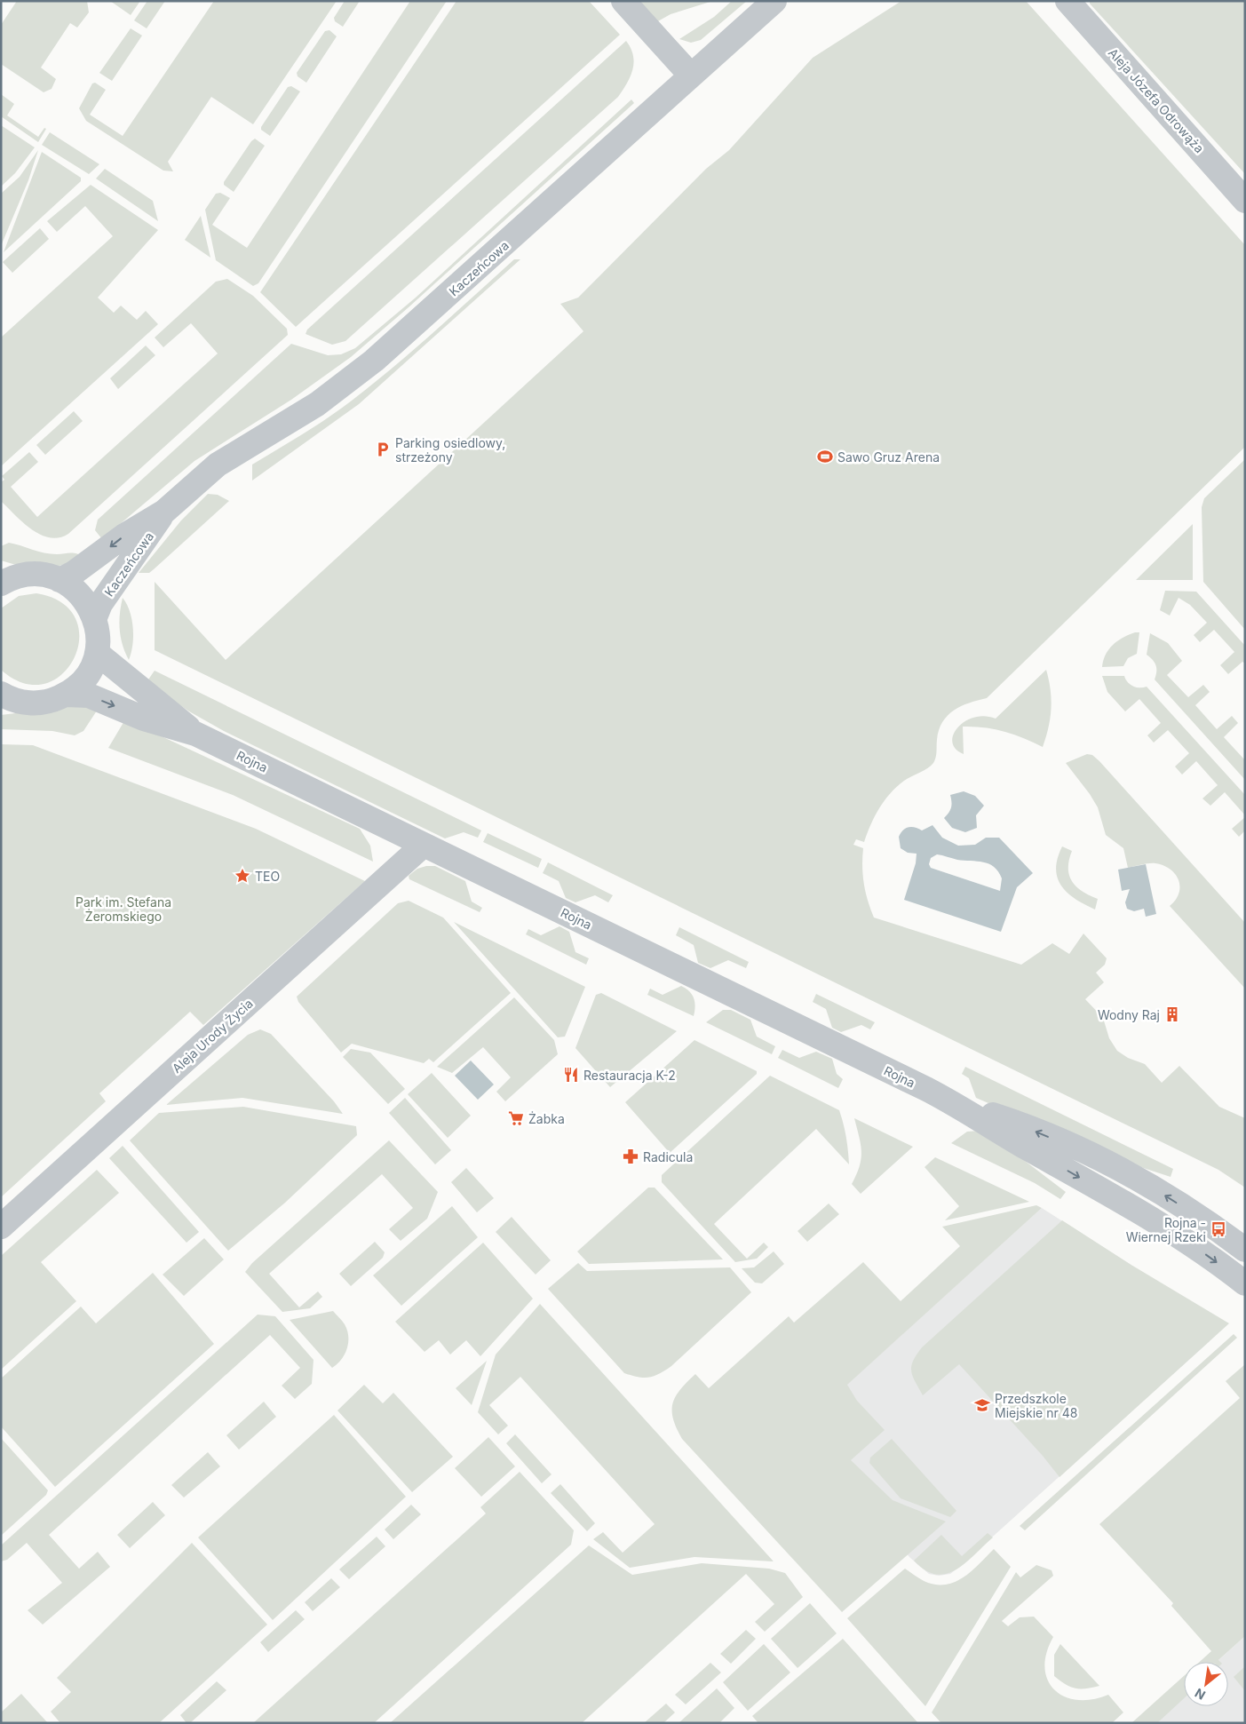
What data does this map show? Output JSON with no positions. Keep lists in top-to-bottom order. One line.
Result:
{"streets":{"street":["Aleja Józefa Odrowąża","Kaczeńcowa","Rojna","Aleja Urody Życia"]},"crossings":[["Rojna","Aleja Urody Życia"]],"parks":["Park im. Stefana Żeromskiego"],"places":{"parking":["Parking osiedlowy, strzeżony"],"sports":["Sawo Gruz Arena"],"place":["TEO"],"building":["Wodny Raj"],"restaurant":["Restauracja K-2"],"supermarket":["Żabka"],"pharmacy":["Radicula"],"bus stop":["Rojna - Wiernej Rzeki"],"school or university":["Przedszkole Miejskie nr 48"]},"north":"bottom left"}
